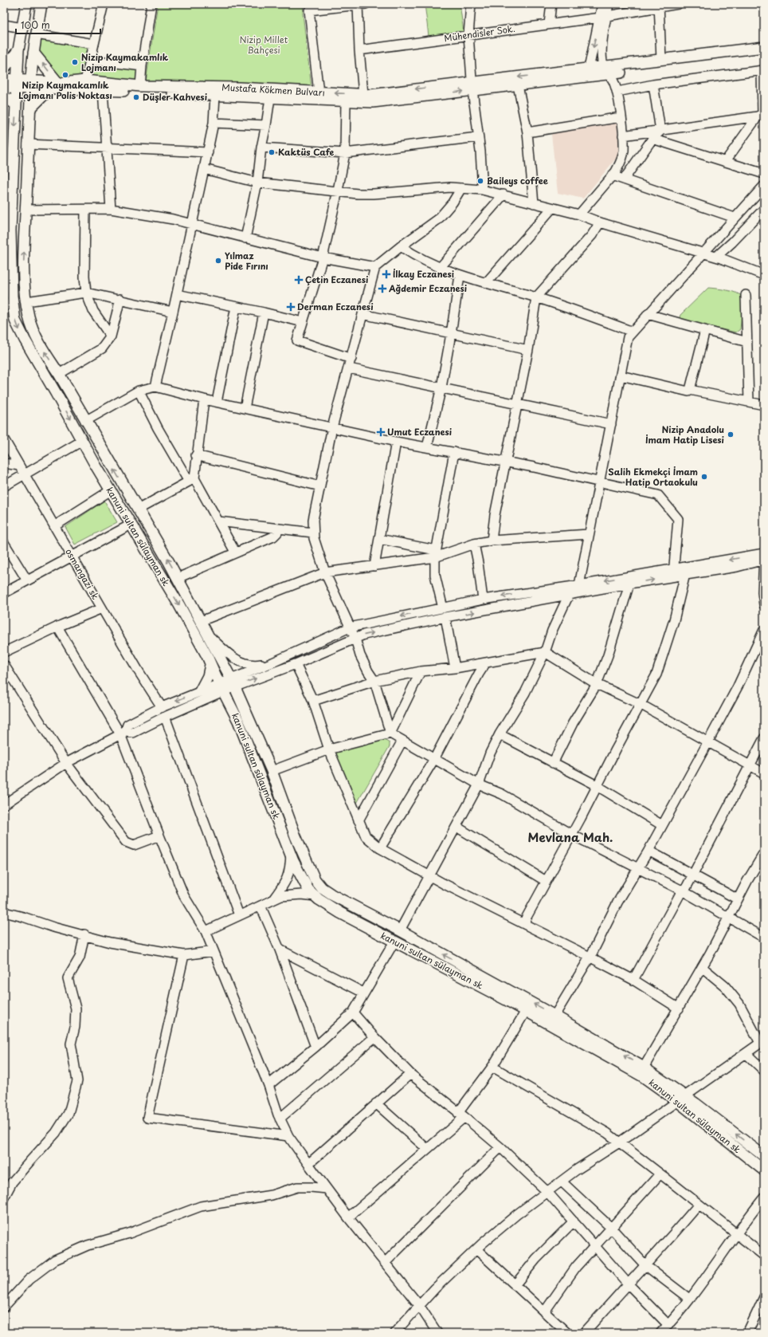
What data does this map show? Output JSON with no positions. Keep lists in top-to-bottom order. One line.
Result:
{"streets":{"main road":["Mustafa Kökmen Bulvarı","kanuni sultan sülayman sk"],"street":["Mühendisler Sok.","osmangazi sk"]},"crossings":[["Mustafa Kökmen Bulvarı","kanuni sultan sülayman sk"]],"districts":["Mevlana Mah."],"parks":["Nizip Millet Bahçesi"],"places":{"other":["Nizip Kaymakamlık Lojmanı","Nizip Kaymakamlık Lojmanı Polis Noktası","Düşler Kahvesi","Kaktüs Cafe","Baileys coffee","Yılmaz Pide Fırını","Nizip Anadolu İmam Hatip Lisesi","Salih Ekmekçi İmam Hatip Ortaokulu"],"health":["İlkay Eczanesi","Çetin Eczanesi","Ağdemir Eczanesi","Derman Eczanesi","Umut Eczanesi"]},"scale_bar":"100 m"}
